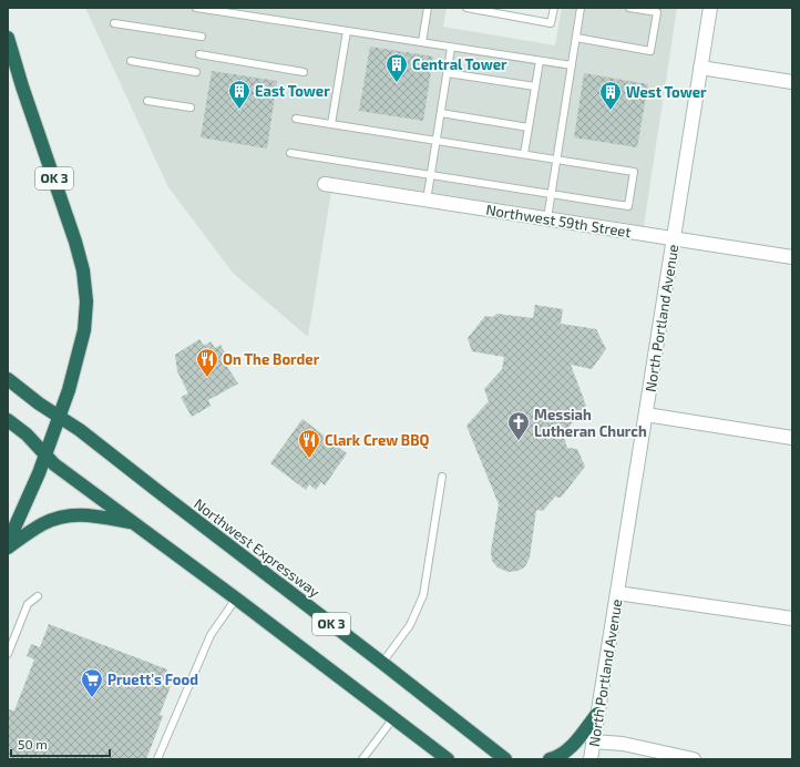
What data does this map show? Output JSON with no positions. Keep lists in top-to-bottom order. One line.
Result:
{"streets":{"highway":["OK 3","Northwest Expressway"],"street":["Northwest 59th Street","North Portland Avenue"]},"crossings":[["OK 3","Northwest Expressway"],["Northwest 59th Street","North Portland Avenue"]],"places":{"building":["Central Tower","East Tower","West Tower"],"restaurant":["On The Border","Clark Crew BBQ"],"church":["Messiah Lutheran Church"],"supermarket":["Pruett's Food"]},"scale_bar":"50 m"}
